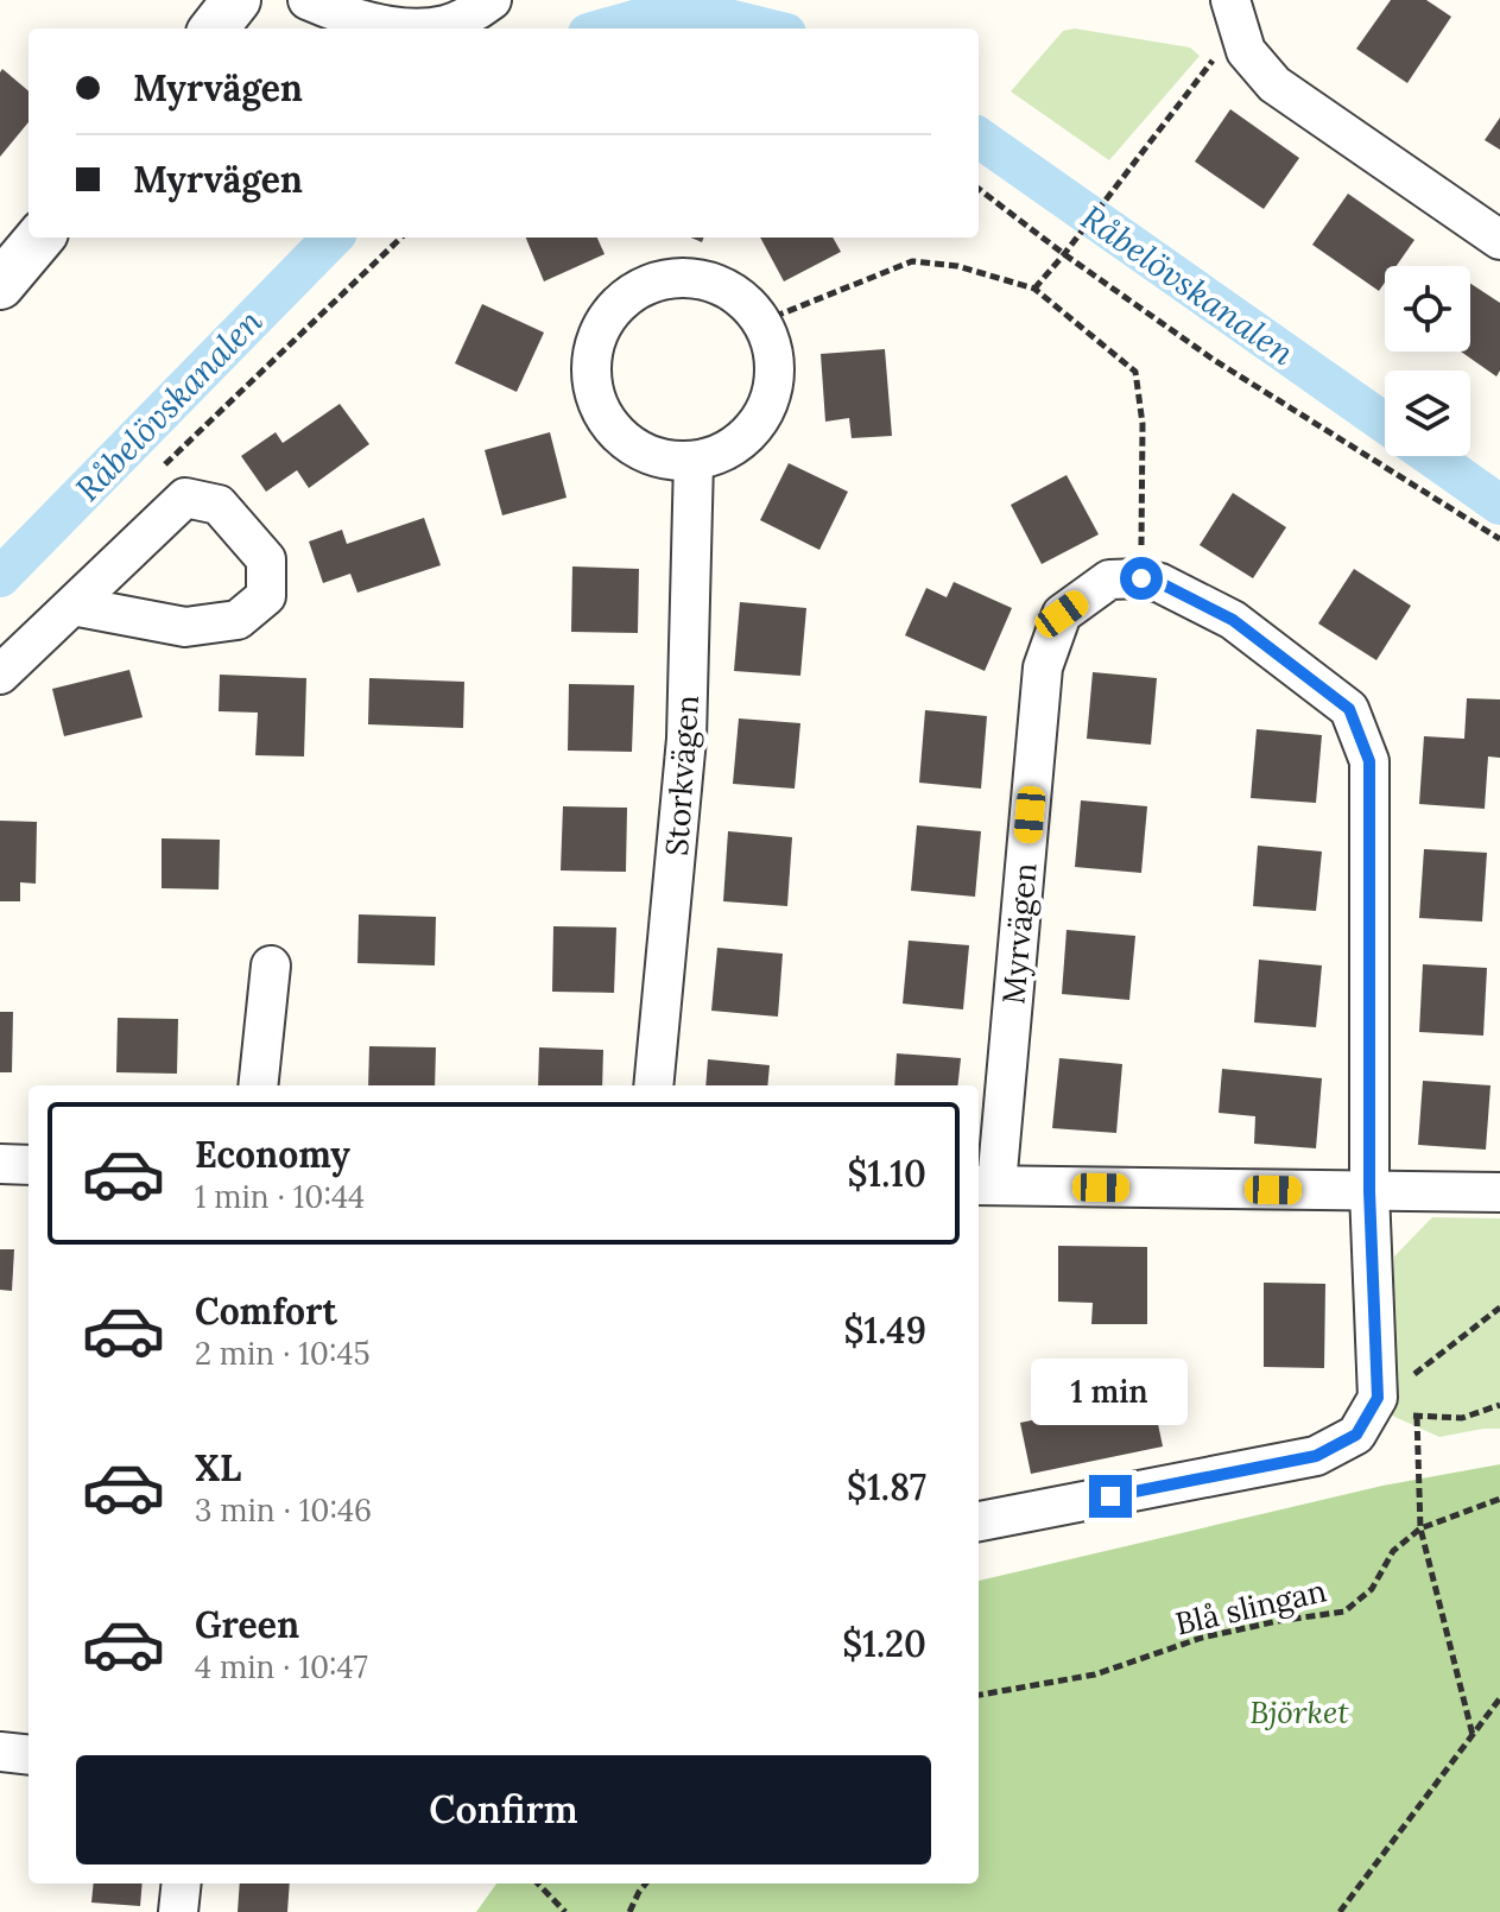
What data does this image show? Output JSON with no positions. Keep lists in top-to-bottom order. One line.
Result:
{"streets":{"street":["Storkvägen","Myrvägen"],"path":["Blå slingan"]},"water":["Råbelövskanalen"],"parks":["Björket"],"page":{"banner":["Myrvägen","Myrvägen"],"list":[{"name":"Economy","note":"1 min · 10:44","value":"$1.10"},{"name":"Comfort","note":"2 min · 10:45","value":"$1.49"},{"name":"XL","note":"3 min · 10:46","value":"$1.87"},{"name":"Green","note":"4 min · 10:47","value":"$1.20"}],"bubble":"1 min","buttons":"Confirm"}}
